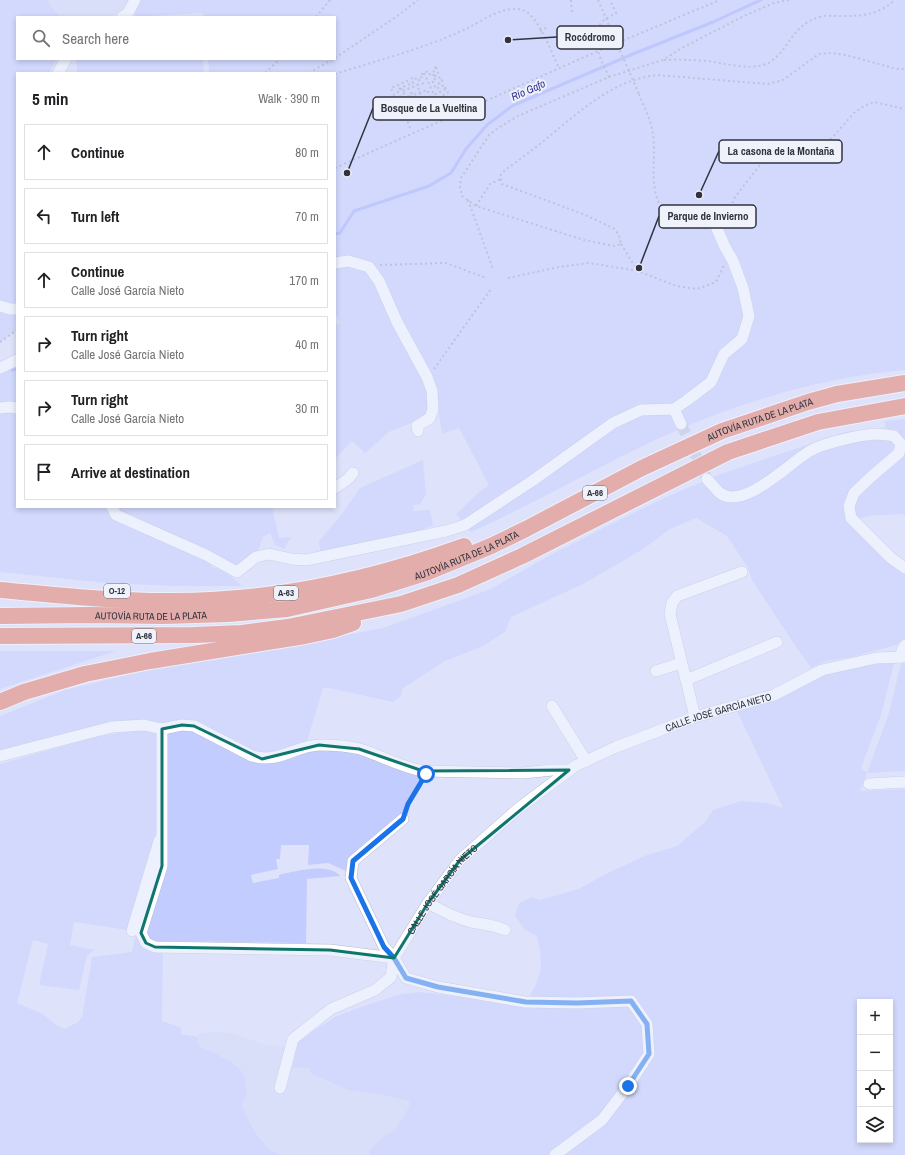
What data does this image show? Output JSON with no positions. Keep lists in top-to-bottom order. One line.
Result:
{"streets":{"highway":["AUTOVÍA RUTA DE LA PLATA","A-66","O-12","A-63"],"street":["CALLE JOSÉ GARCÍA NIETO"]},"crossings":[["AUTOVÍA RUTA DE LA PLATA","A-63"],["O-12","A-63"]],"water":["Río Gafo"],"places":["Rocódromo","Bosque de La Vueltina","La casona de la Montaña","Parque de Invierno"],"page":{"search":"Search here","heading":["5 min","Walk · 390 m"],"list":[["Continue","80 m"],["Turn left","70 m"],["Continue","Calle José García Nieto","170 m"],["Turn right","Calle José García Nieto","40 m"],["Turn right","Calle José García Nieto","30 m"],"Arrive at destination"],"map_buttons":["+","−"]}}
